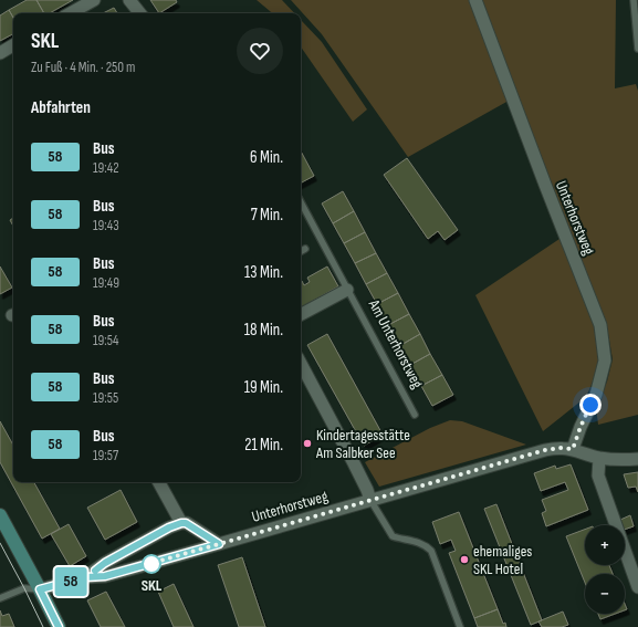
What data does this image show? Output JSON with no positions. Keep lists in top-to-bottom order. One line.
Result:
{"streets":{"street":["Unterhorstweg"],"lane":["Am Unterhorstweg"]},"places":["Kindertagesstätte Am Salbker See","ehemaliges SKL Hotel","SKL"],"lines":["bus line 58"],"page":{"on_map":"58","heading":[["SKL","Zu Fuß · 4 Min. · 250 m"],"Abfahrten"],"list":[{"mark":"58","name":"Bus","note":"19:42","value":"6 Min."},{"mark":"58","name":"Bus","note":"19:43","value":"7 Min."},{"mark":"58","name":"Bus","note":"19:49","value":"13 Min."},{"mark":"58","name":"Bus","note":"19:54","value":"18 Min."},{"mark":"58","name":"Bus","note":"19:55","value":"19 Min."},{"mark":"58","name":"Bus","note":"19:57","value":"21 Min."}],"map_buttons":["+","−"]}}
